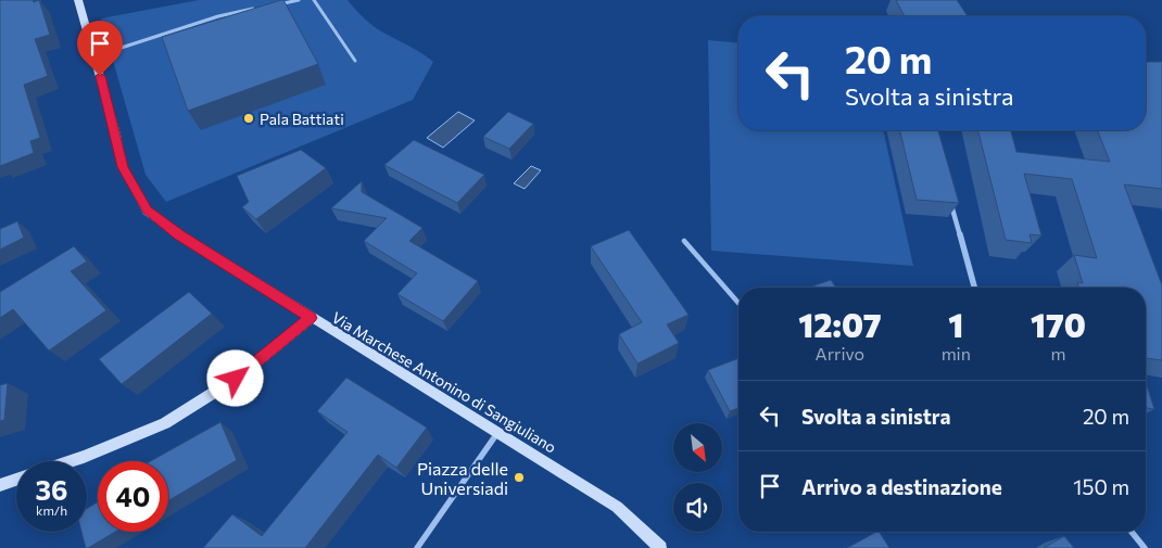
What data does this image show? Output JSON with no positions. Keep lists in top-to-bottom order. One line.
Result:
{"streets":{"main road":["Via Marchese Antonino di Sangiuliano"]},"places":["Pala Battiati","Piazza delle Universiadi"],"north":"bottom right","page":{"turn":["20 m","Svolta a sinistra"],"eta":["12:07","Arrivo","1","min","170","m"],"list":[{"name":"Svolta a sinistra","value":"20 m"},{"name":"Arrivo a destinazione","value":"150 m"}],"speed":"36 km/h","limit":"40"}}
